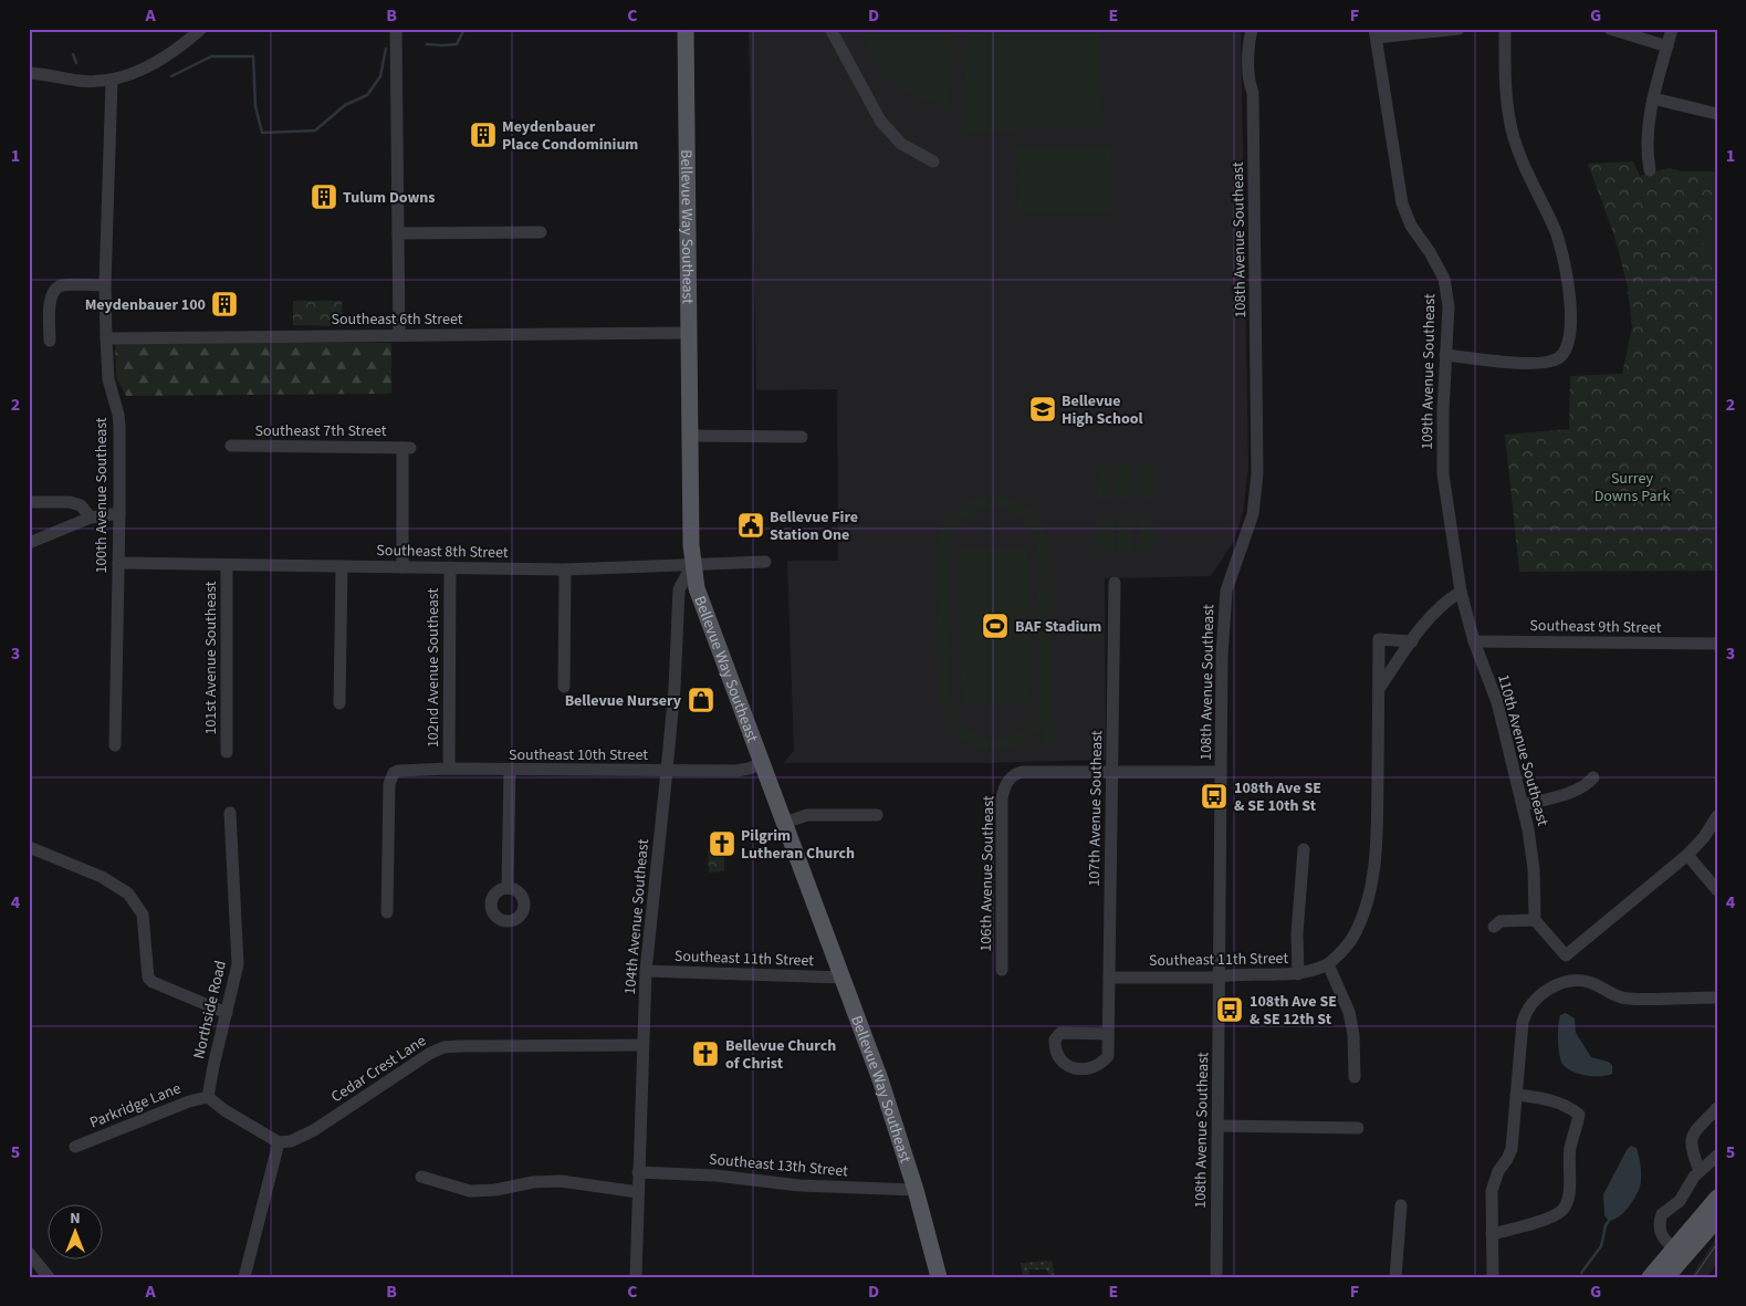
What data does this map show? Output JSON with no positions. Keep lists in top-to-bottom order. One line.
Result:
{"streets":{"main road":["Bellevue Way Southeast"],"street":["108th Avenue Southeast","Southeast 6th Street","109th Avenue Southeast","Southeast 7th Street","100th Avenue Southeast","Southeast 8th Street","Southeast 9th Street","101st Avenue Southeast","102nd Avenue Southeast","110th Avenue Southeast","Southeast 10th Street","107th Avenue Southeast","106th Avenue Southeast","104th Avenue Southeast","Southeast 11th Street","Northside Road","Cedar Crest Lane","Parkridge Lane","Southeast 13th Street"]},"crossings":[["Bellevue Way Southeast","Southeast 6th Street"],["Bellevue Way Southeast","Southeast 8th Street"],["Bellevue Way Southeast","Southeast 10th Street"],["Bellevue Way Southeast","104th Avenue Southeast"],["Bellevue Way Southeast","Southeast 11th Street"],["Bellevue Way Southeast","Southeast 13th Street"],["108th Avenue Southeast","Southeast 11th Street"],["Southeast 6th Street","100th Avenue Southeast"],["109th Avenue Southeast","110th Avenue Southeast"],["Southeast 7th Street","Southeast 8th Street"],["100th Avenue Southeast","Southeast 8th Street"],["Southeast 8th Street","101st Avenue Southeast"],["Southeast 8th Street","102nd Avenue Southeast"],["Southeast 8th Street","104th Avenue Southeast"],["Southeast 9th Street","110th Avenue Southeast"],["102nd Avenue Southeast","Southeast 10th Street"],["Southeast 10th Street","104th Avenue Southeast"],["107th Avenue Southeast","106th Avenue Southeast"],["107th Avenue Southeast","Southeast 11th Street"],["104th Avenue Southeast","Southeast 11th Street"],["104th Avenue Southeast","Cedar Crest Lane"],["104th Avenue Southeast","Southeast 13th Street"],["Northside Road","Parkridge Lane"]],"parks":["Surrey Downs Park"],"places":{"building":["Meydenbauer Place Condominium","Tulum Downs","Meydenbauer 100"],"school or university":["Bellevue High School"],"public building":["Bellevue Fire Station One"],"sports":["BAF Stadium"],"shop":["Bellevue Nursery"],"bus stop":["108th Ave SE & SE 10th St","108th Ave SE & SE 12th St"],"church":["Pilgrim Lutheran Church","Bellevue Church of Christ"]},"north":"top","grid":{"columns":["A","B","C","D","E","F","G"],"rows":["1","2","3","4","5"]}}
